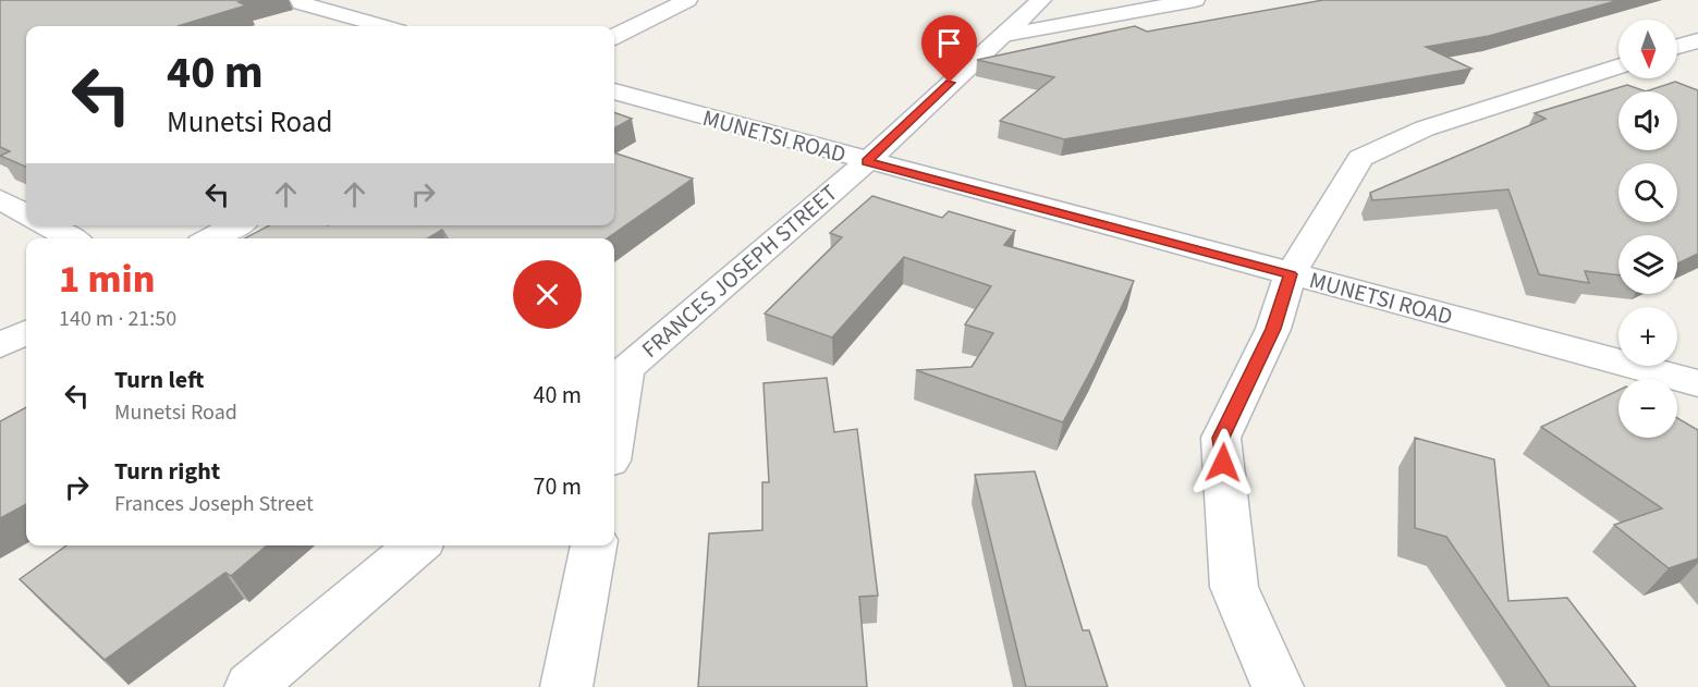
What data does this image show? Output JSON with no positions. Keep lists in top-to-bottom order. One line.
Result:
{"streets":{"street":["MUNETSI ROAD","FRANCES JOSEPH STREET"]},"crossings":[["MUNETSI ROAD","FRANCES JOSEPH STREET"]],"north":"bottom","page":{"map_buttons":["+","−"],"turn":["40 m","Munetsi Road"],"heading":["1 min","140 m · 21:50"],"list":[{"name":"Turn left","note":"Munetsi Road","value":"40 m"},{"name":"Turn right","note":"Frances Joseph Street","value":"70 m"}]}}
